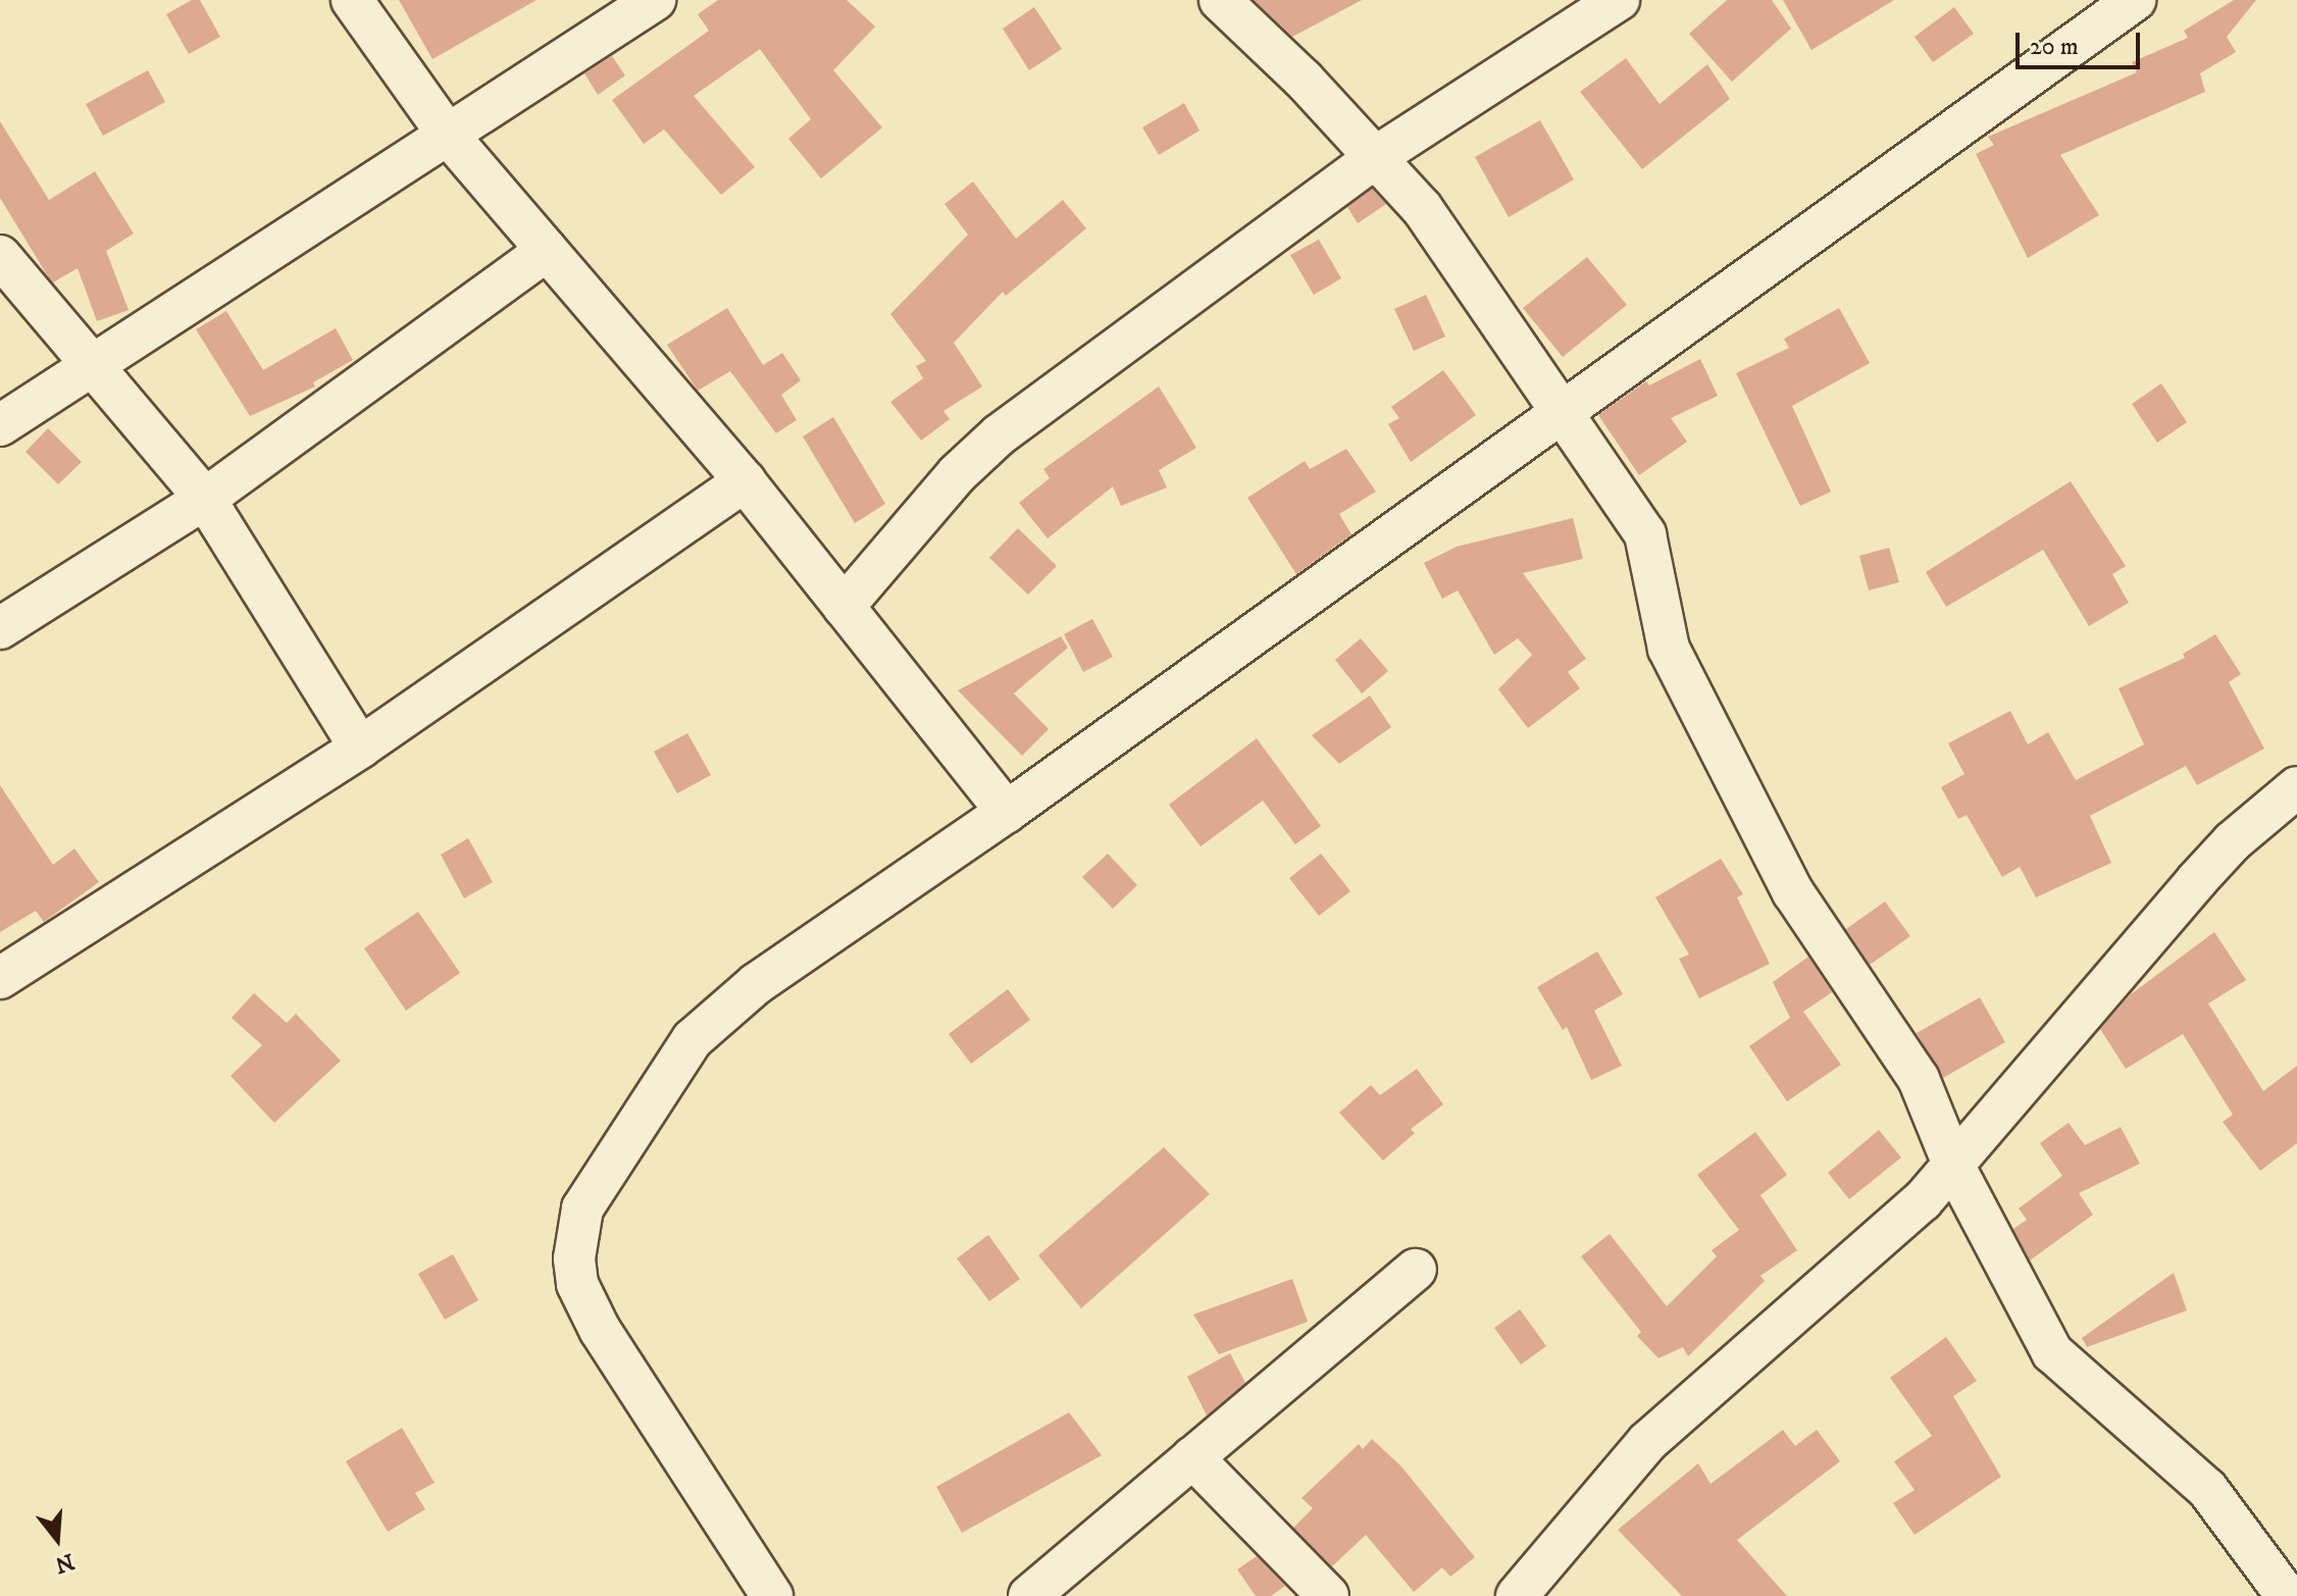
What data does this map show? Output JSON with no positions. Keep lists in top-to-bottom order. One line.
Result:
{"scale_bar":"20 m","north":"bottom"}
